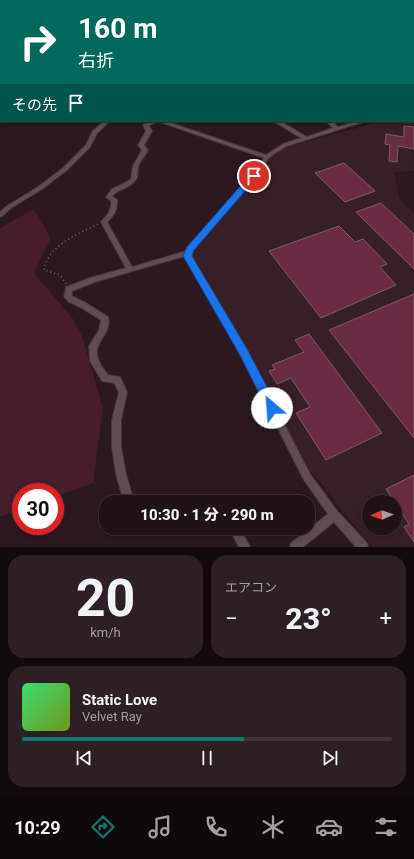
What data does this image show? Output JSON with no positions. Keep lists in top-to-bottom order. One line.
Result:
{"north":"left","page":{"turn":["160 m","右折"],"then":"その先","limit":"30","trip":"10:30 · 1 分 · 290 m","tile":[["20","km/h"],"エアコン"],"heat":["−","23°","+"],"song":["Static Love","Velvet Ray"],"tabs":"10:29"}}
